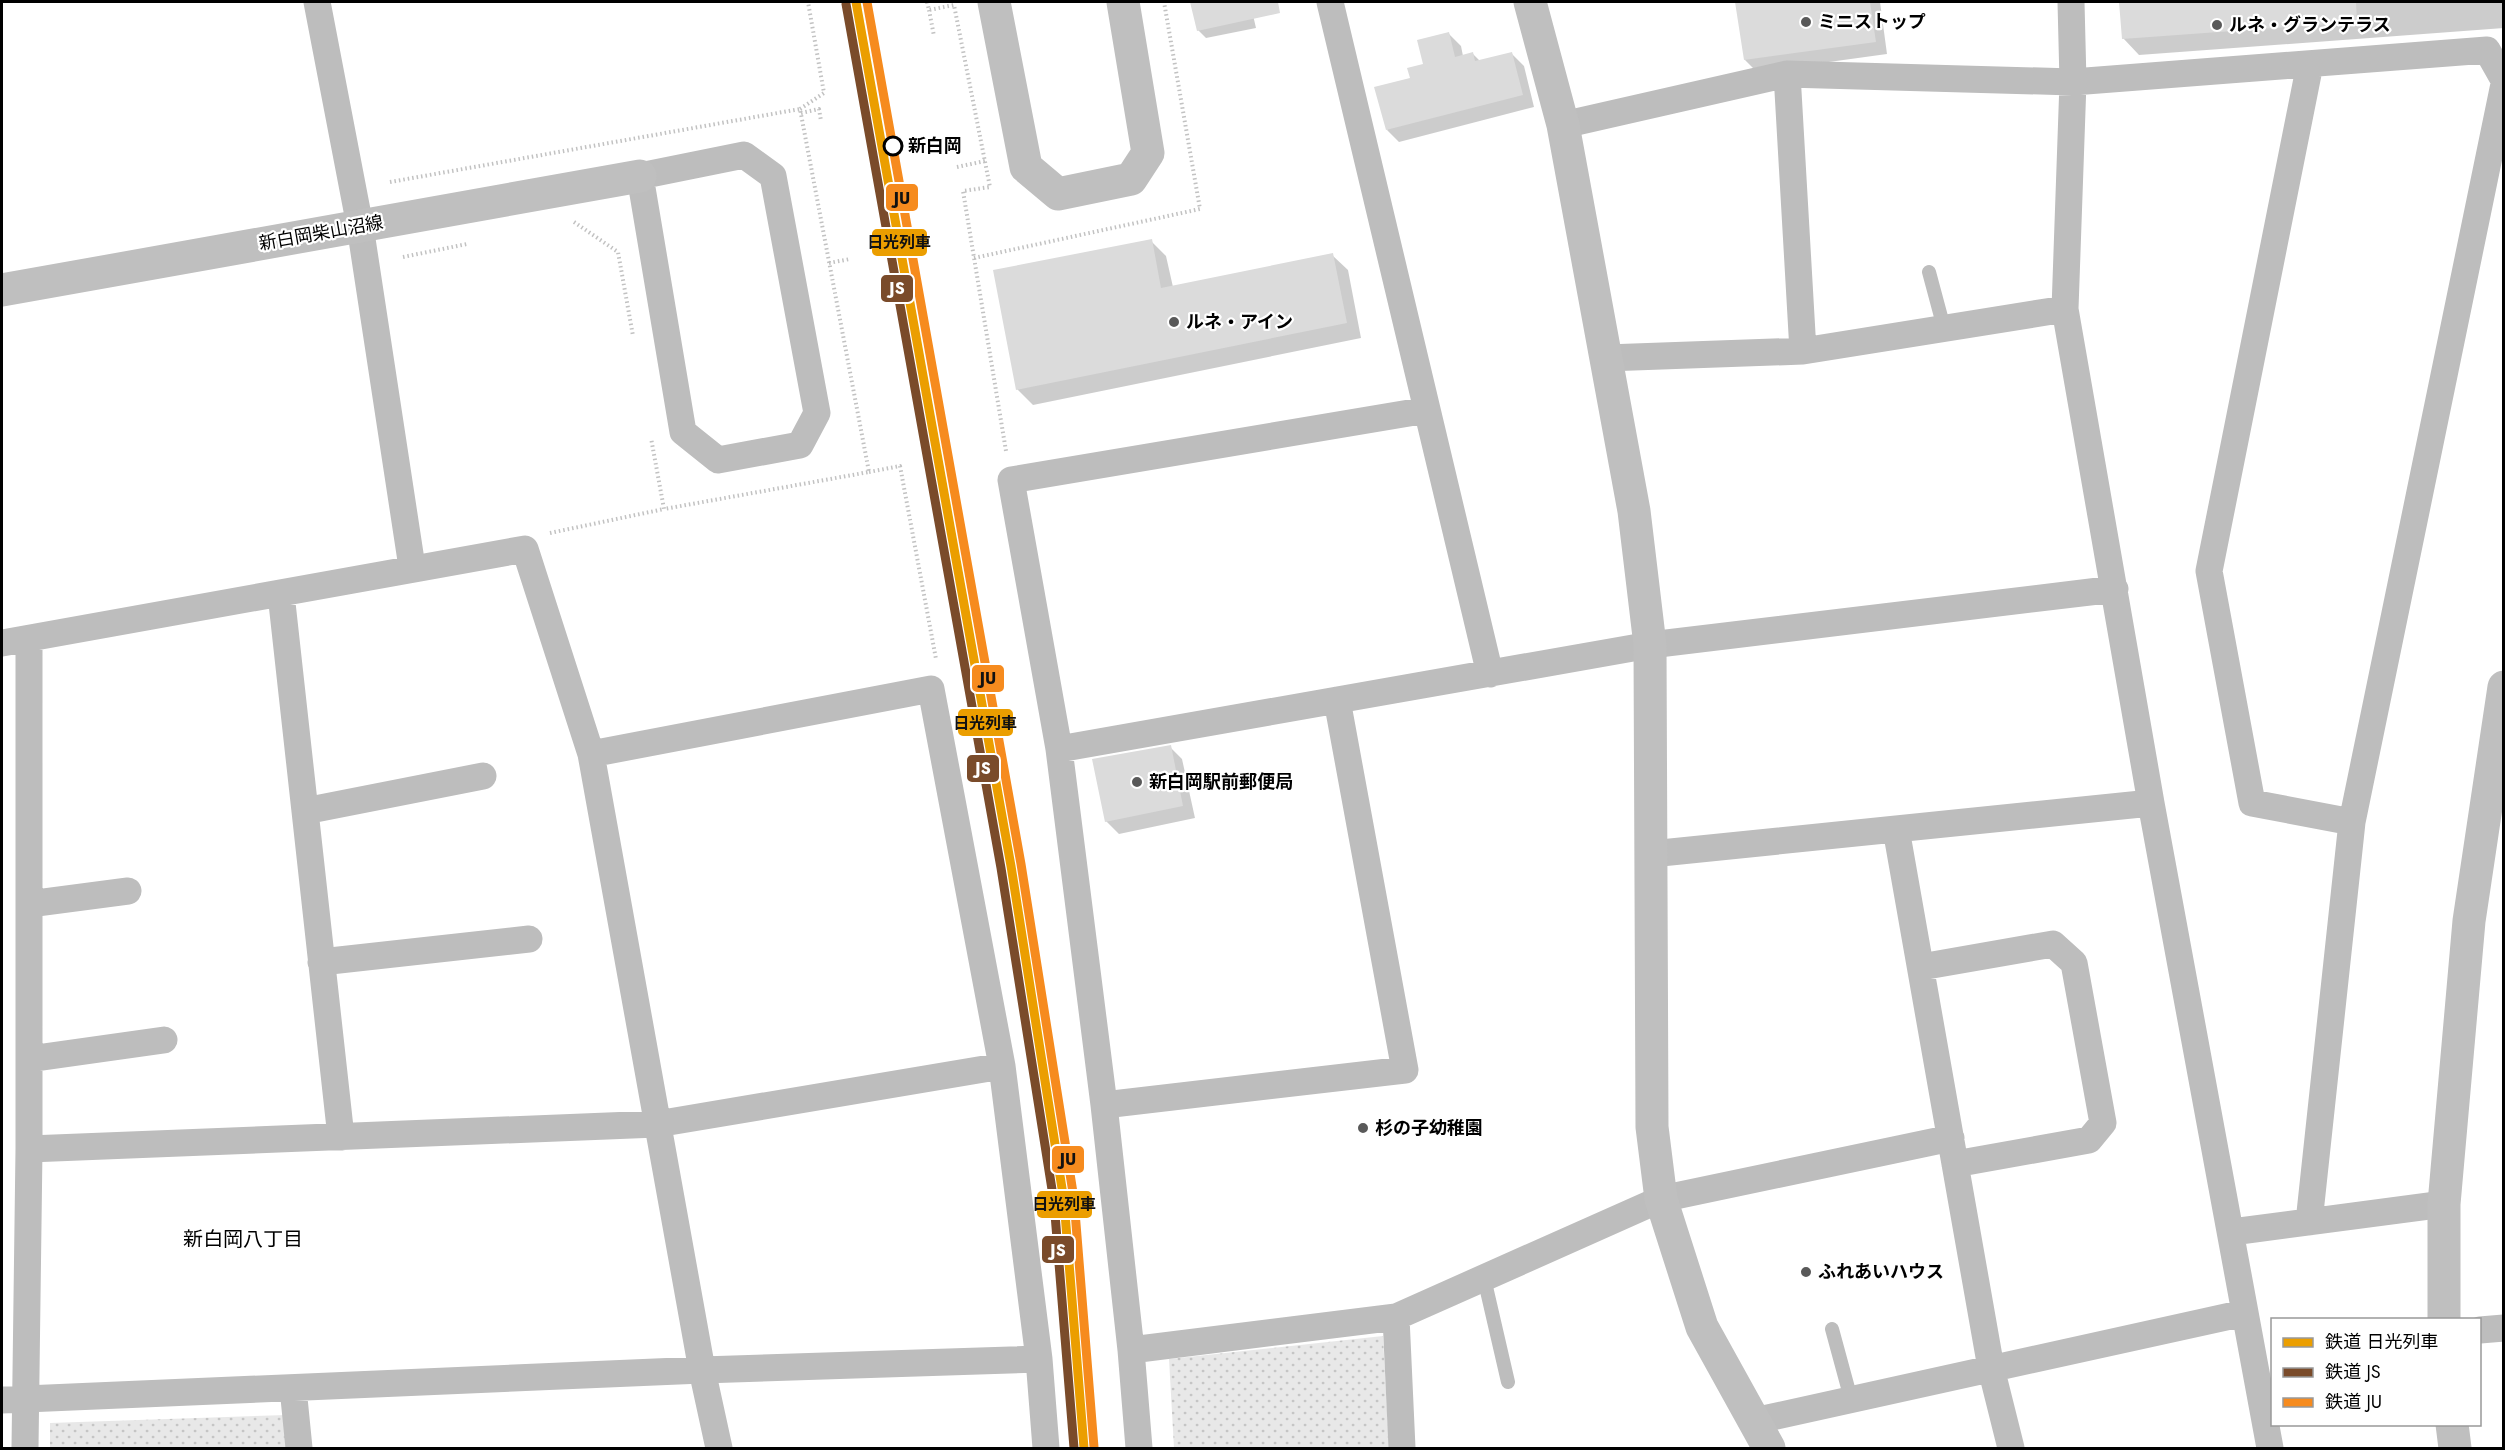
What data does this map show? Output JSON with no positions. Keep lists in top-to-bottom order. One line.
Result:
{"streets":{"street":["新白岡柴山沼線"]},"districts":["新白岡八丁目"],"places":["ミニストップ","ルネ・グランテラス","新白岡","ルネ・アイン","新白岡駅前郵便局","杉の子幼稚園","ふれあいハウス"],"lines":["rail line 日光列車","rail line JU","rail line JS"],"legend":["鉄道 日光列車","鉄道 JS","鉄道 JU"]}
